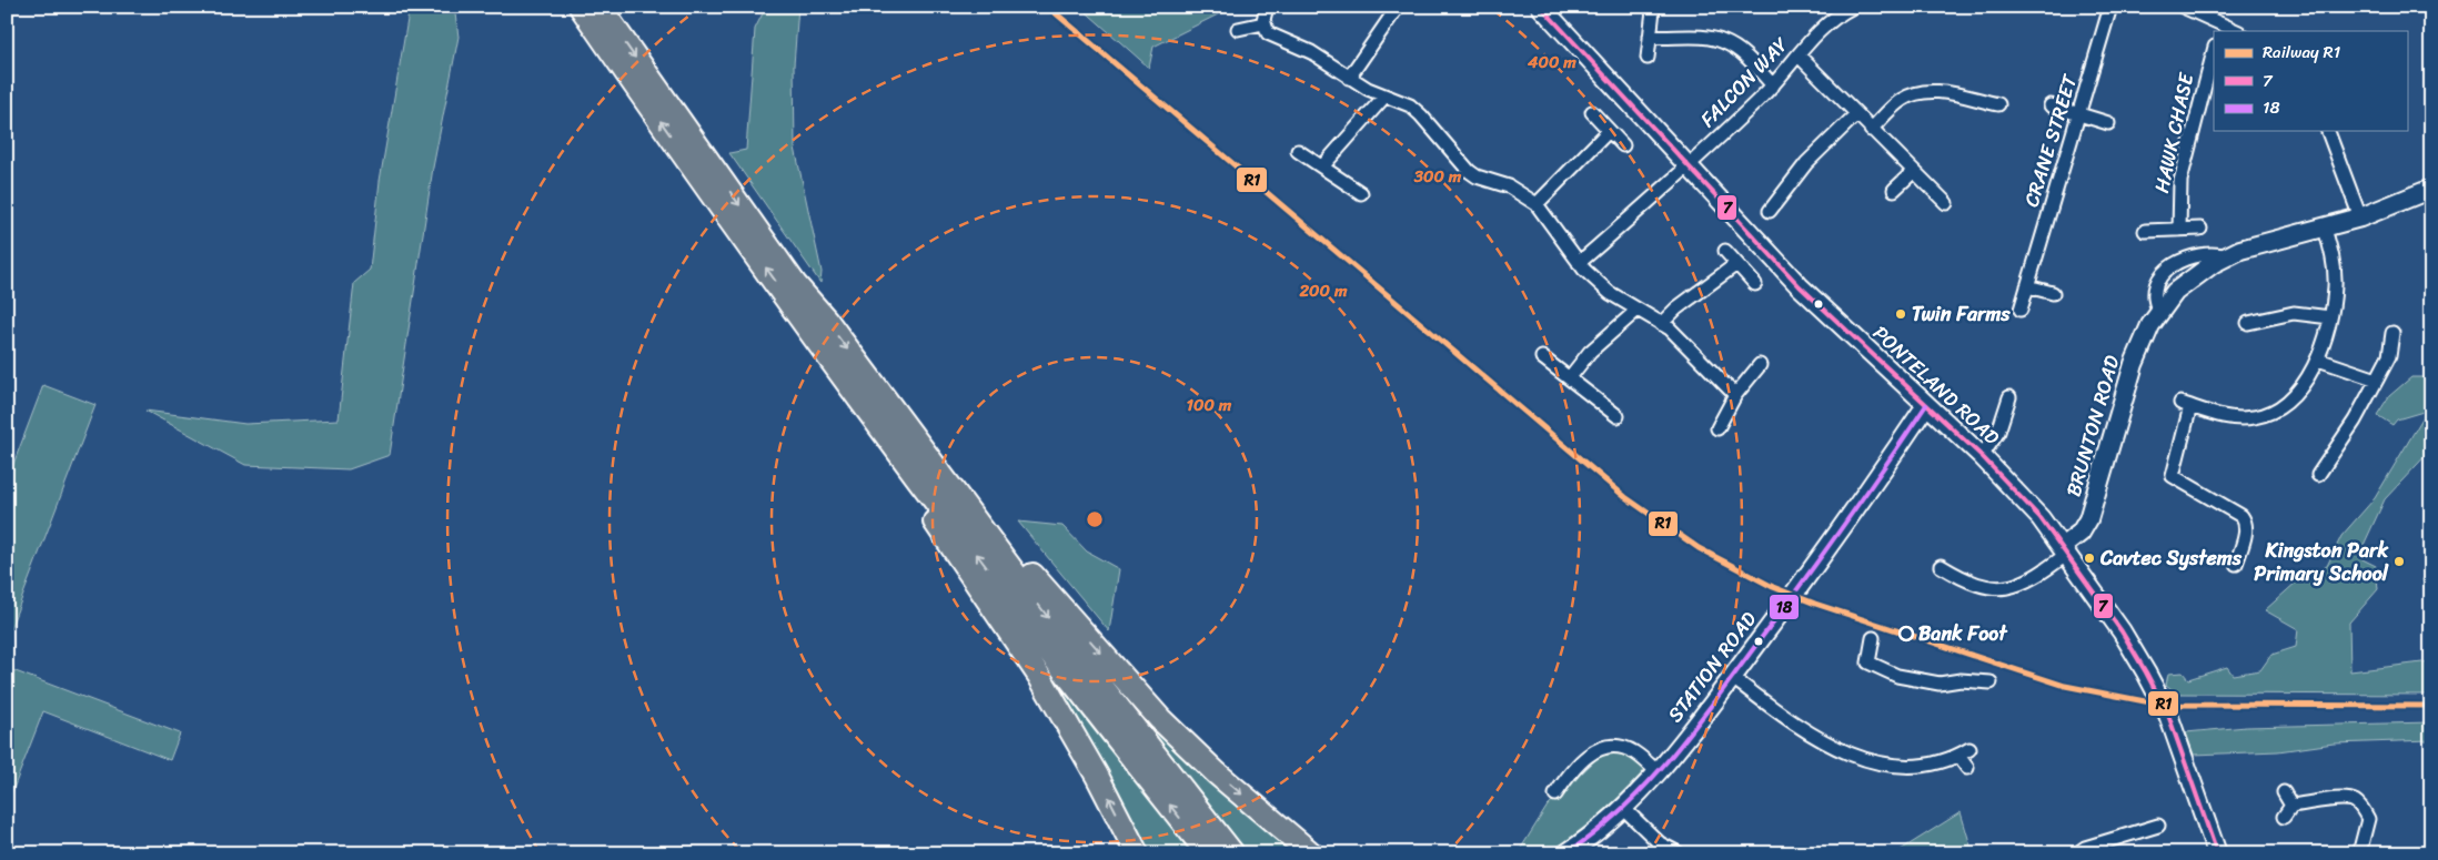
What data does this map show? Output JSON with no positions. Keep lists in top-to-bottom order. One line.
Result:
{"streets":{"street":["FALCON WAY","HAWK CHASE","CRANE STREET","PONTELAND ROAD","BRUNTON ROAD","STATION ROAD"]},"crossings":[["FALCON WAY","PONTELAND ROAD"],["PONTELAND ROAD","BRUNTON ROAD"],["PONTELAND ROAD","STATION ROAD"]],"places":["Twin Farms","Cavtec Systems","Kingston Park Primary School","Bank Foot"],"lines":["rail line R1","transit line 7","transit line 18"],"legend":["Railway R1","7","18"],"rings":["400 m","300 m","200 m","100 m"]}
